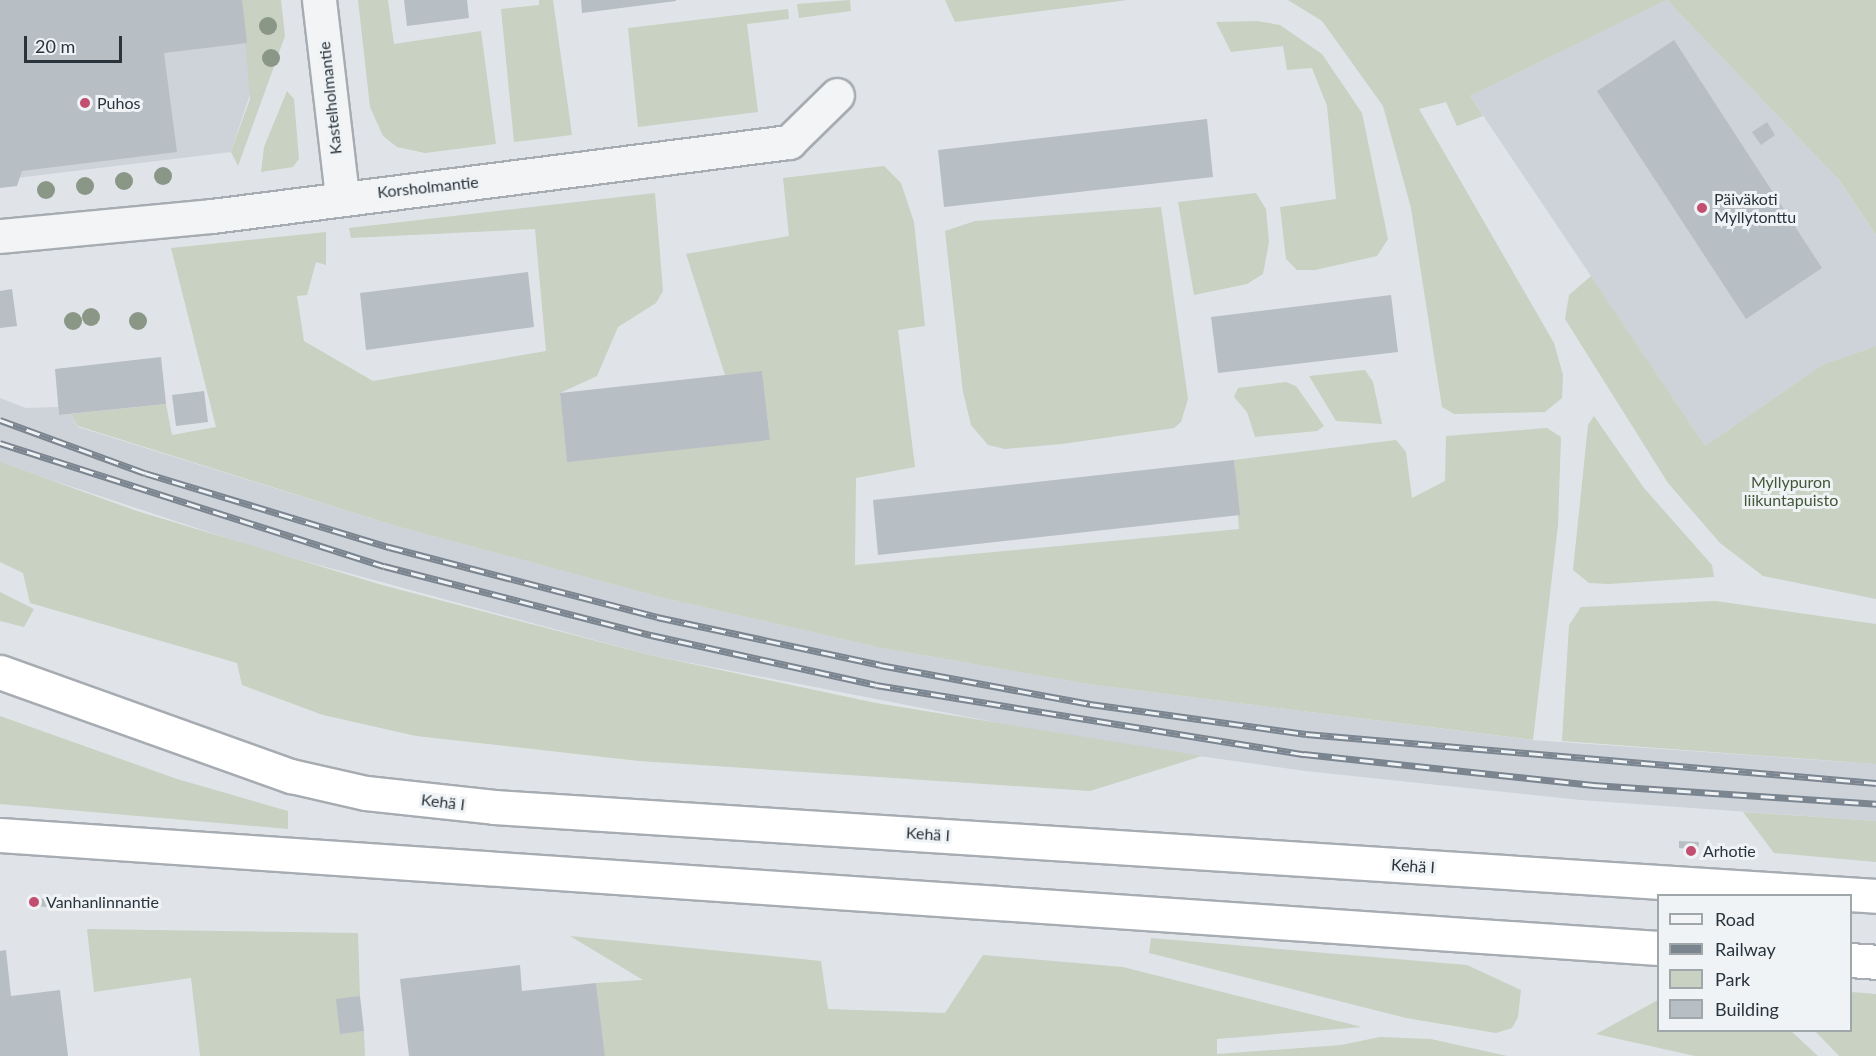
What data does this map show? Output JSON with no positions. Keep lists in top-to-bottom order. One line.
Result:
{"streets":{"highway":["Kehä I"],"street":["Kastelholmantie","Korsholmantie"]},"crossings":[["Kastelholmantie","Korsholmantie"]],"parks":["Myllypuron liikuntapuisto"],"places":["Puhos","Päiväkoti Myllytonttu","Arhotie","Vanhanlinnantie"],"legend":["Road","Railway","Park","Building"],"scale_bar":"20 m"}
